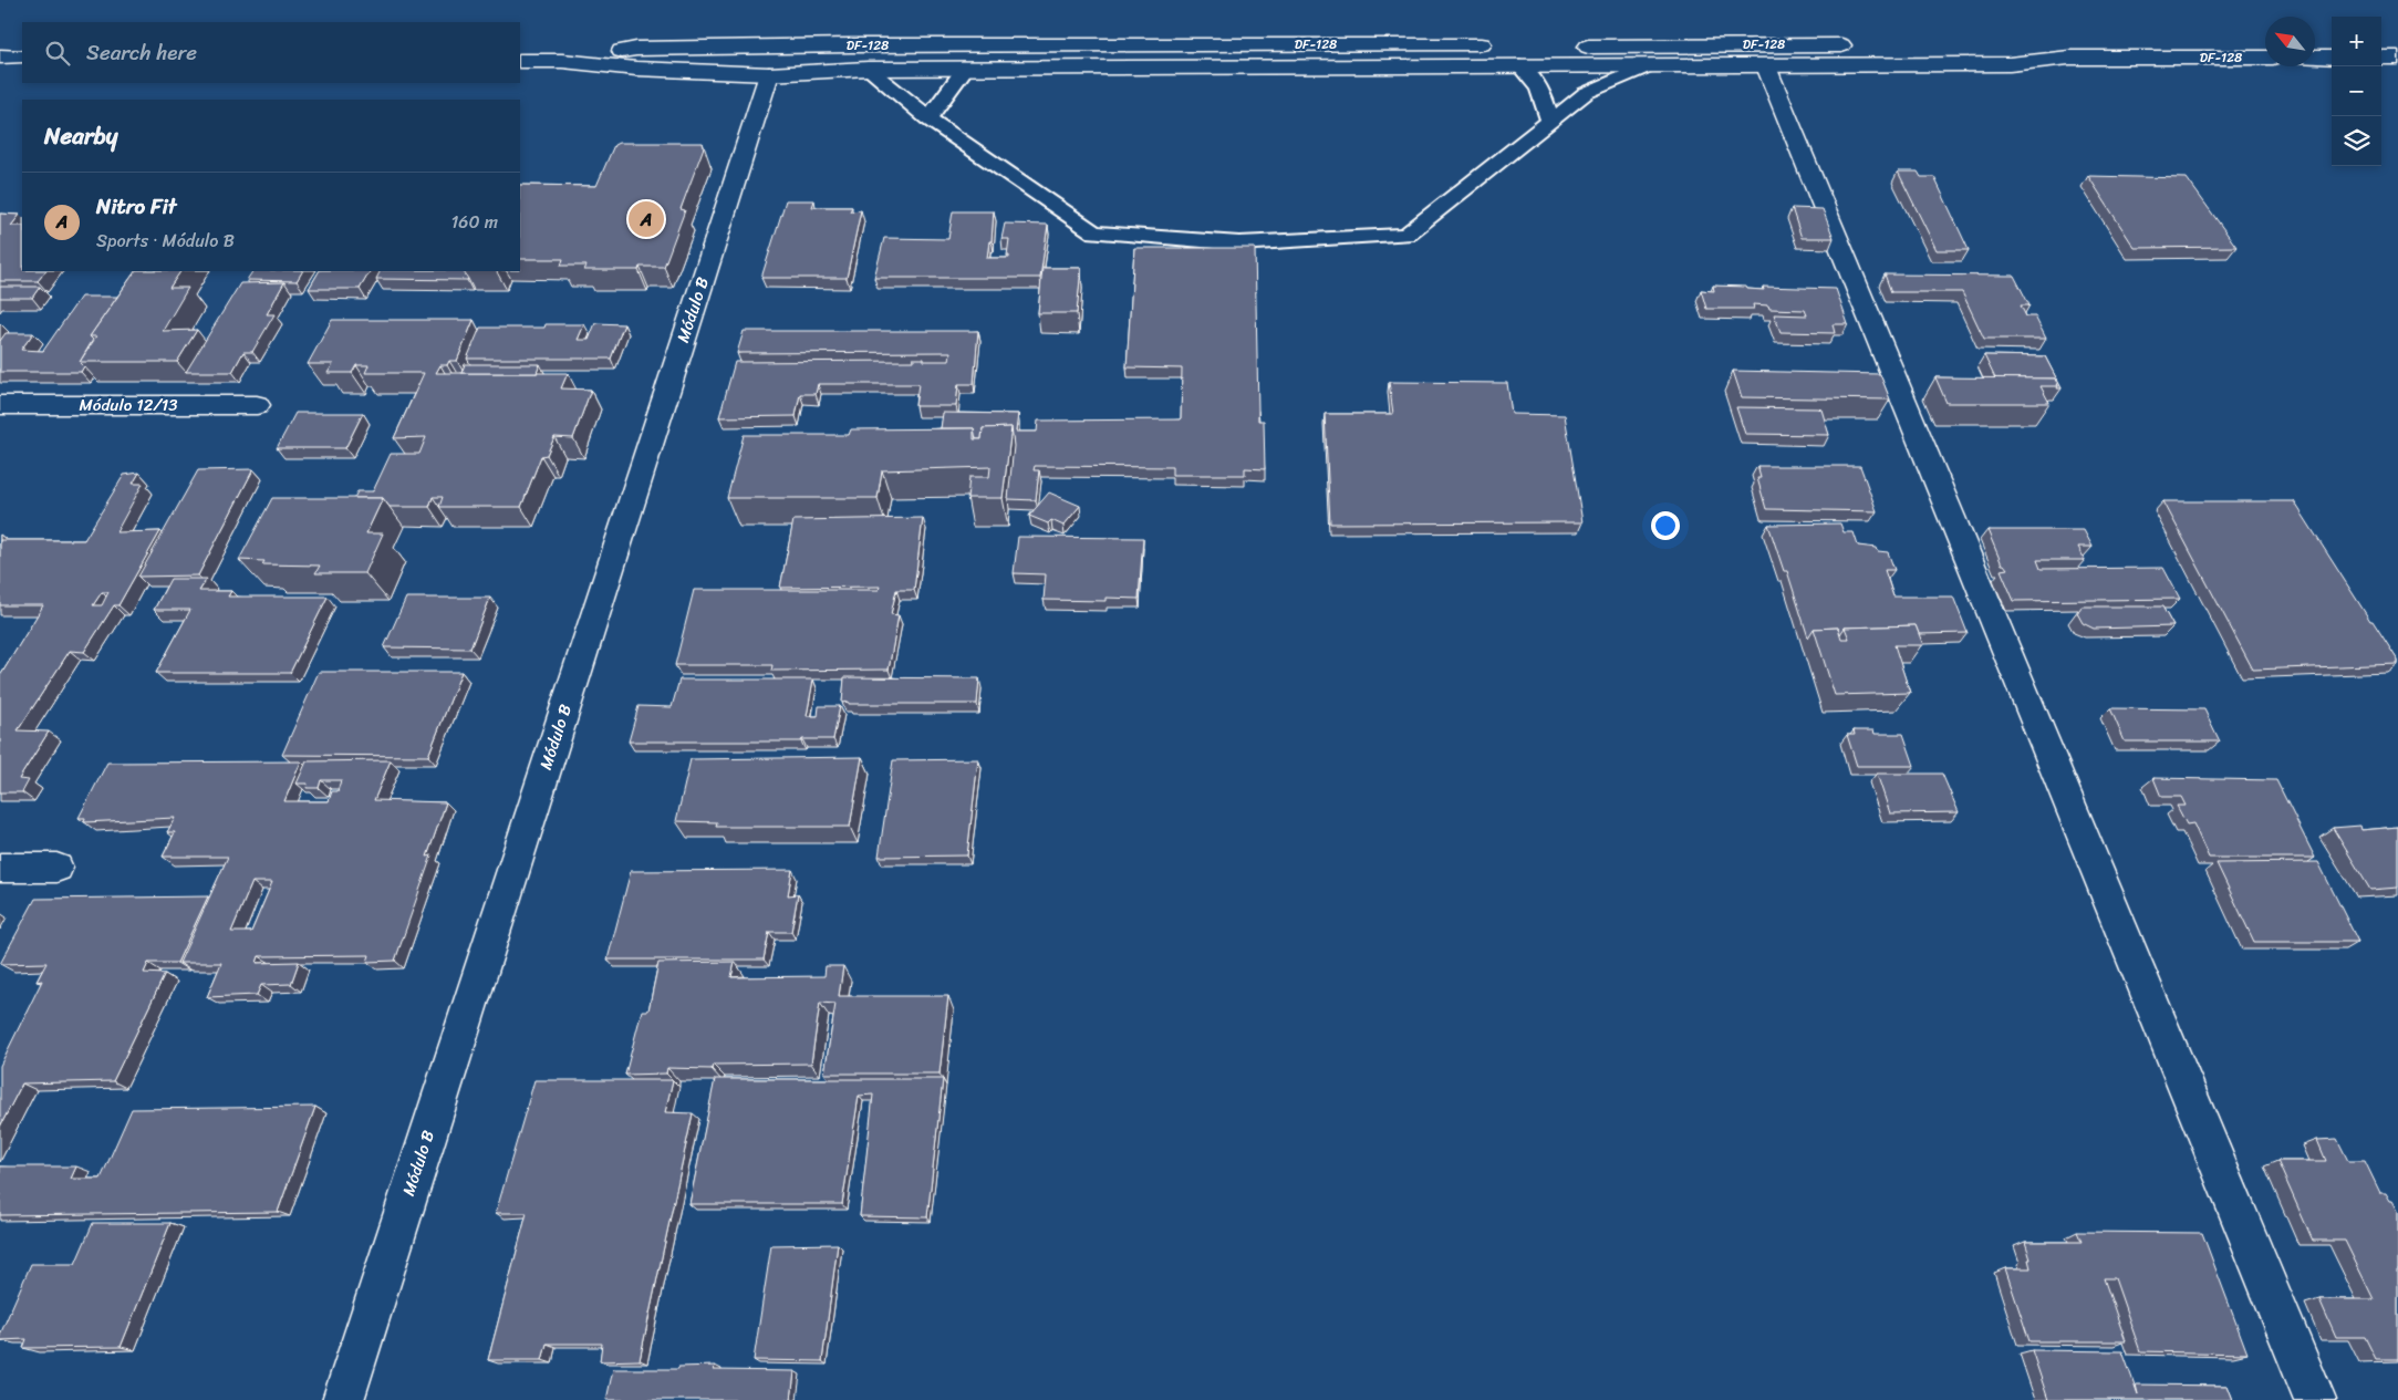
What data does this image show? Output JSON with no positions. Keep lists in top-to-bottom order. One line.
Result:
{"streets":{"main road":["DF-128","Módulo B","Módulo 12/13"]},"crossings":[["DF-128","Módulo B"]],"north":"top left","page":{"map_buttons":["+","−"],"search":"Search here","heading":"Nearby","list":[{"mark":"A","name":"Nitro Fit","note":"Sports · Módulo B","value":"160 m"}],"pins":"A"}}
